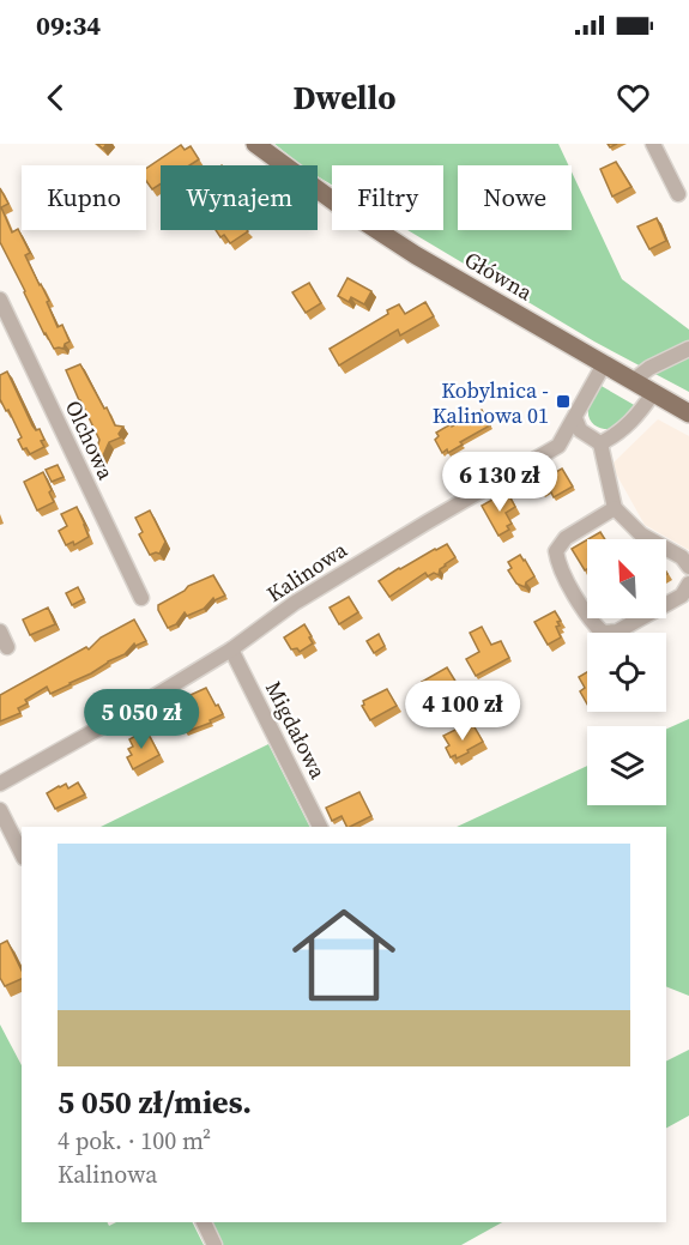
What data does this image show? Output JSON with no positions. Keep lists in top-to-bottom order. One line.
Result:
{"streets":{"main road":["Główna"],"street":["Olchowa","Kalinowa","Migdałowa"]},"crossings":[["Główna","Kalinowa"],["Kalinowa","Migdałowa"]],"places":{"transit":["Kobylnica - Kalinowa 01"]},"north":"top left","page":{"status":"09:34","header":"Dwello","chip":["Kupno","Wynajem","Filtry","Nowe"],"price":["6 130 zł","4 100 zł","5 050 zł"],"list":[{"name":"5 050 zł/mies.","note":"4 pok. · 100 m² · Kalinowa"}]}}
